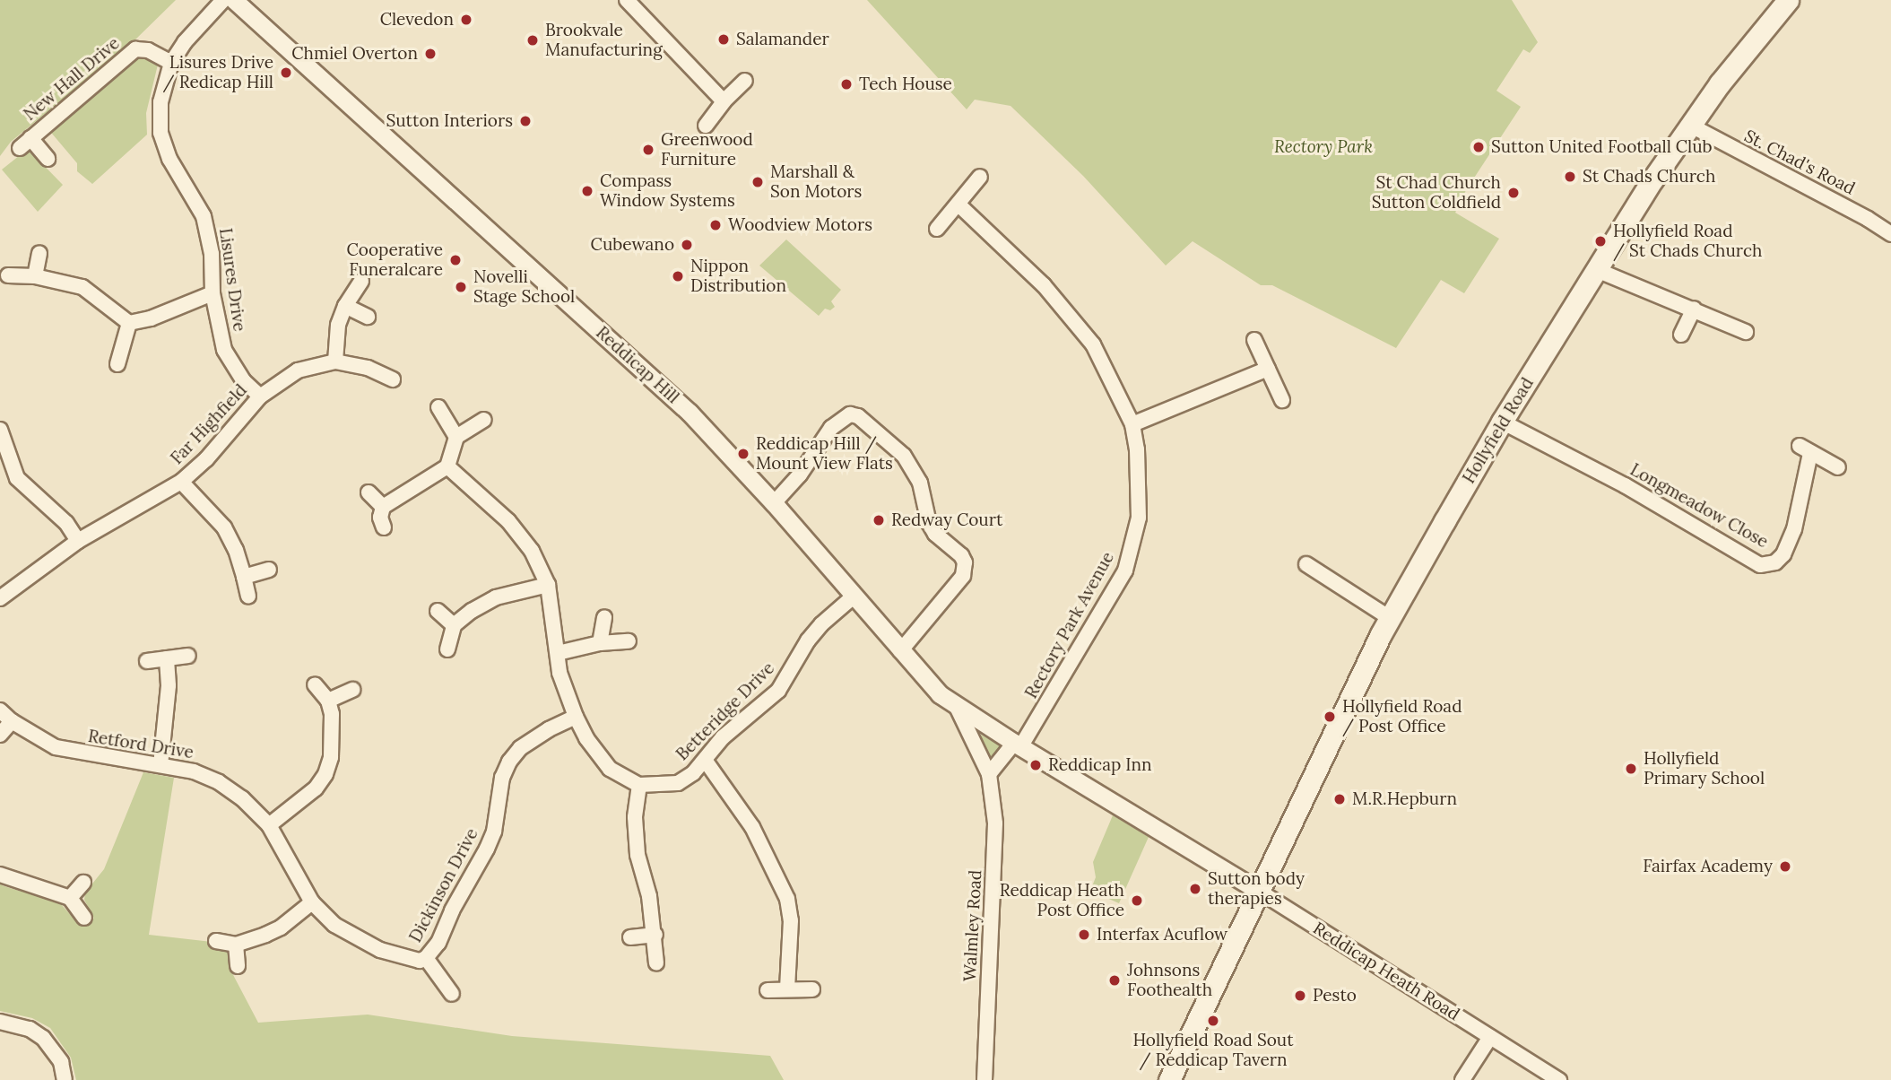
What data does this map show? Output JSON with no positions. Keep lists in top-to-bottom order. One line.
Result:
{"streets":{"main road":["Hollyfield Road"],"street":["New Hall Drive","St. Chad's Road","Lisures Drive","Reddicap Hill","Far Highfield","Longmeadow Close","Rectory Park Avenue","Betteridge Drive","Retford Drive","Dickinson Drive","Walmley Road","Reddicap Heath Road"]},"crossings":[["New Hall Drive","Lisures Drive"],["St. Chad's Road","Hollyfield Road"],["Lisures Drive","Far Highfield"],["Reddicap Hill","Rectory Park Avenue"],["Reddicap Hill","Betteridge Drive"],["Reddicap Hill","Walmley Road"],["Reddicap Hill","Reddicap Heath Road"],["Hollyfield Road","Longmeadow Close"],["Hollyfield Road","Reddicap Heath Road"],["Rectory Park Avenue","Walmley Road"],["Rectory Park Avenue","Reddicap Heath Road"],["Retford Drive","Dickinson Drive"]],"parks":["Rectory Park"],"places":["Clevedon","Salamander","Brookvale Manufacturing","Chmiel Overton","Lisures Drive / Redicap Hill","Tech House","Sutton Interiors","Sutton United Football Club","Greenwood Furniture","St Chads Church","Marshall & Son Motors","Compass Window Systems","St Chad Church Sutton Coldfield","Woodview Motors","Hollyfield Road / St Chads Church","Cubewano","Cooperative Funeralcare","Nippon Distribution","Novelli Stage School","Reddicap Hill / Mount View Flats","Redway Court","Hollyfield Road / Post Office","Reddicap Inn","Hollyfield Primary School","M.R.Hepburn","Fairfax Academy","Sutton body therapies","Reddicap Heath Post Office","Interfax Acuflow","Johnsons Foothealth","Pesto","Hollyfield Road Sout / Reddicap Tavern"]}
